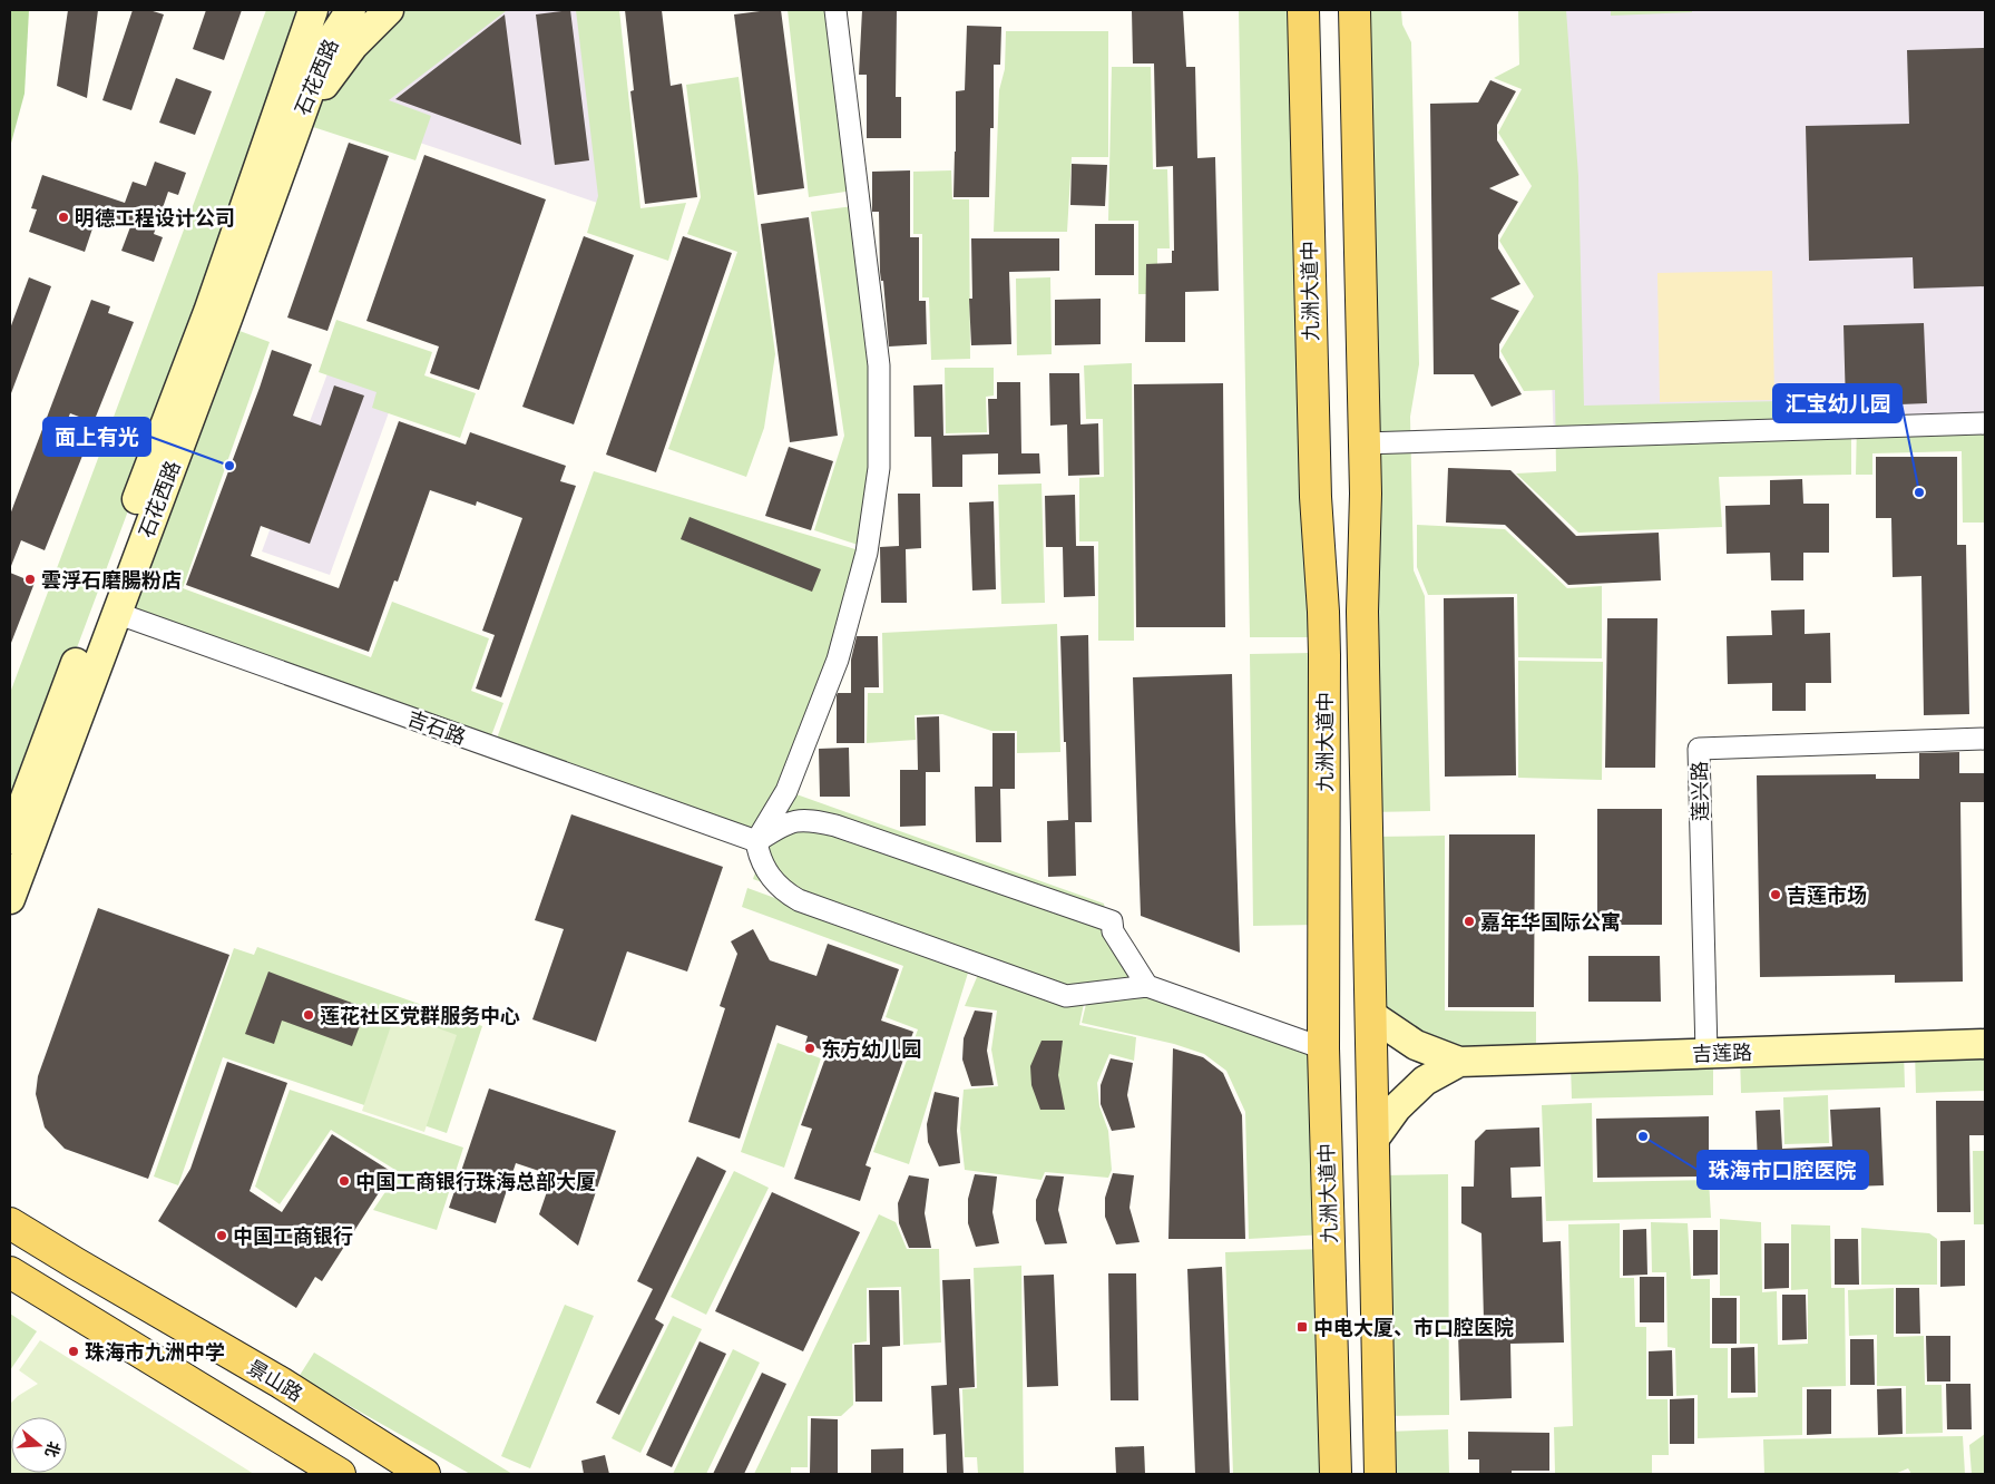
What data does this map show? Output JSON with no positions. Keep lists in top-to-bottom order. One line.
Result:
{"streets":{"main road":["石花西路","九洲大道中","吉莲路","景山路"],"street":["吉石路","莲兴路"]},"crossings":[["石花西路","吉石路"],["莲兴路","吉莲路"]],"places":{"other":["明德工程设计公司","面上有光","汇宝幼儿园","雲浮石磨腸粉店","吉莲市场","嘉年华国际公寓","莲花社区党群服务中心","东方幼儿园","珠海市口腔医院","中国工商银行珠海总部大厦","中国工商银行","珠海市九洲中学"],"transit":["中电大厦、市口腔医院"]},"north":"right"}
